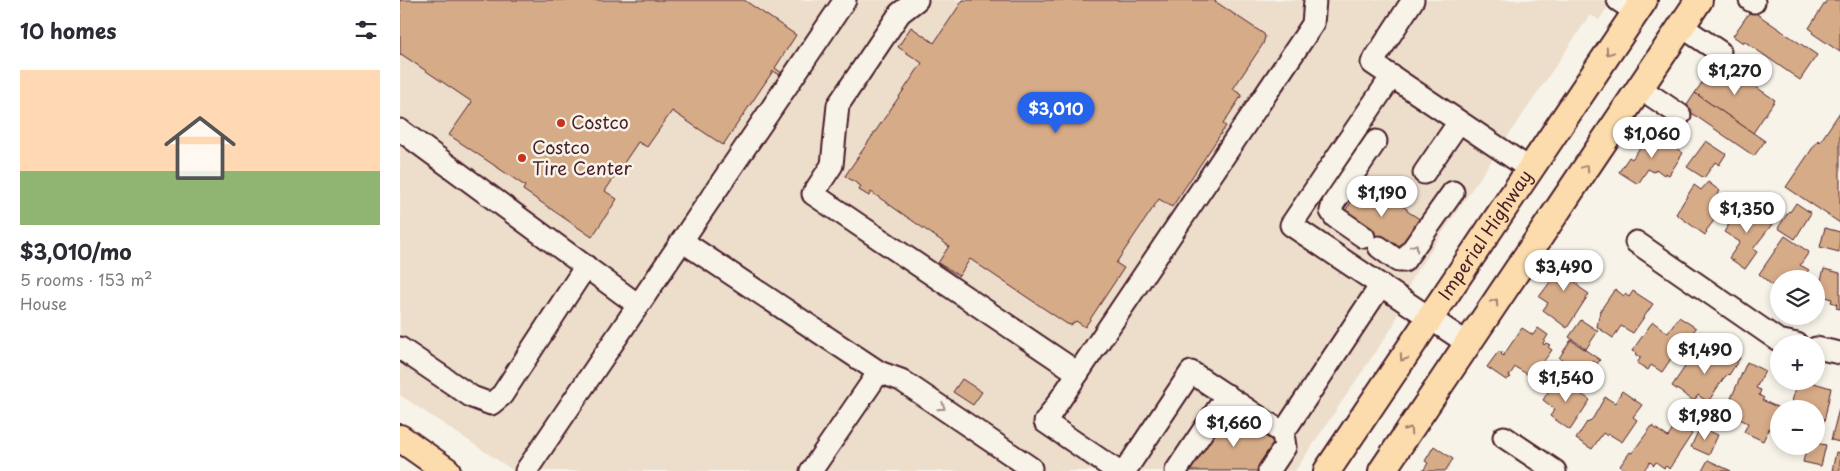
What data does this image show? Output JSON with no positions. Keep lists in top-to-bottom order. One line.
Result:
{"streets":{"main road":["Imperial Highway"]},"places":["Costco","Costco Tire Center"],"page":{"heading":"10 homes","price":["$1,270","$3,010","$1,060","$1,190","$1,350","$3,490","$1,490","$1,540","$1,980","$1,660"],"list":[{"name":"$3,010/mo","note":"5 rooms · 153 m² · House"}],"map_buttons":["+","−"]}}
